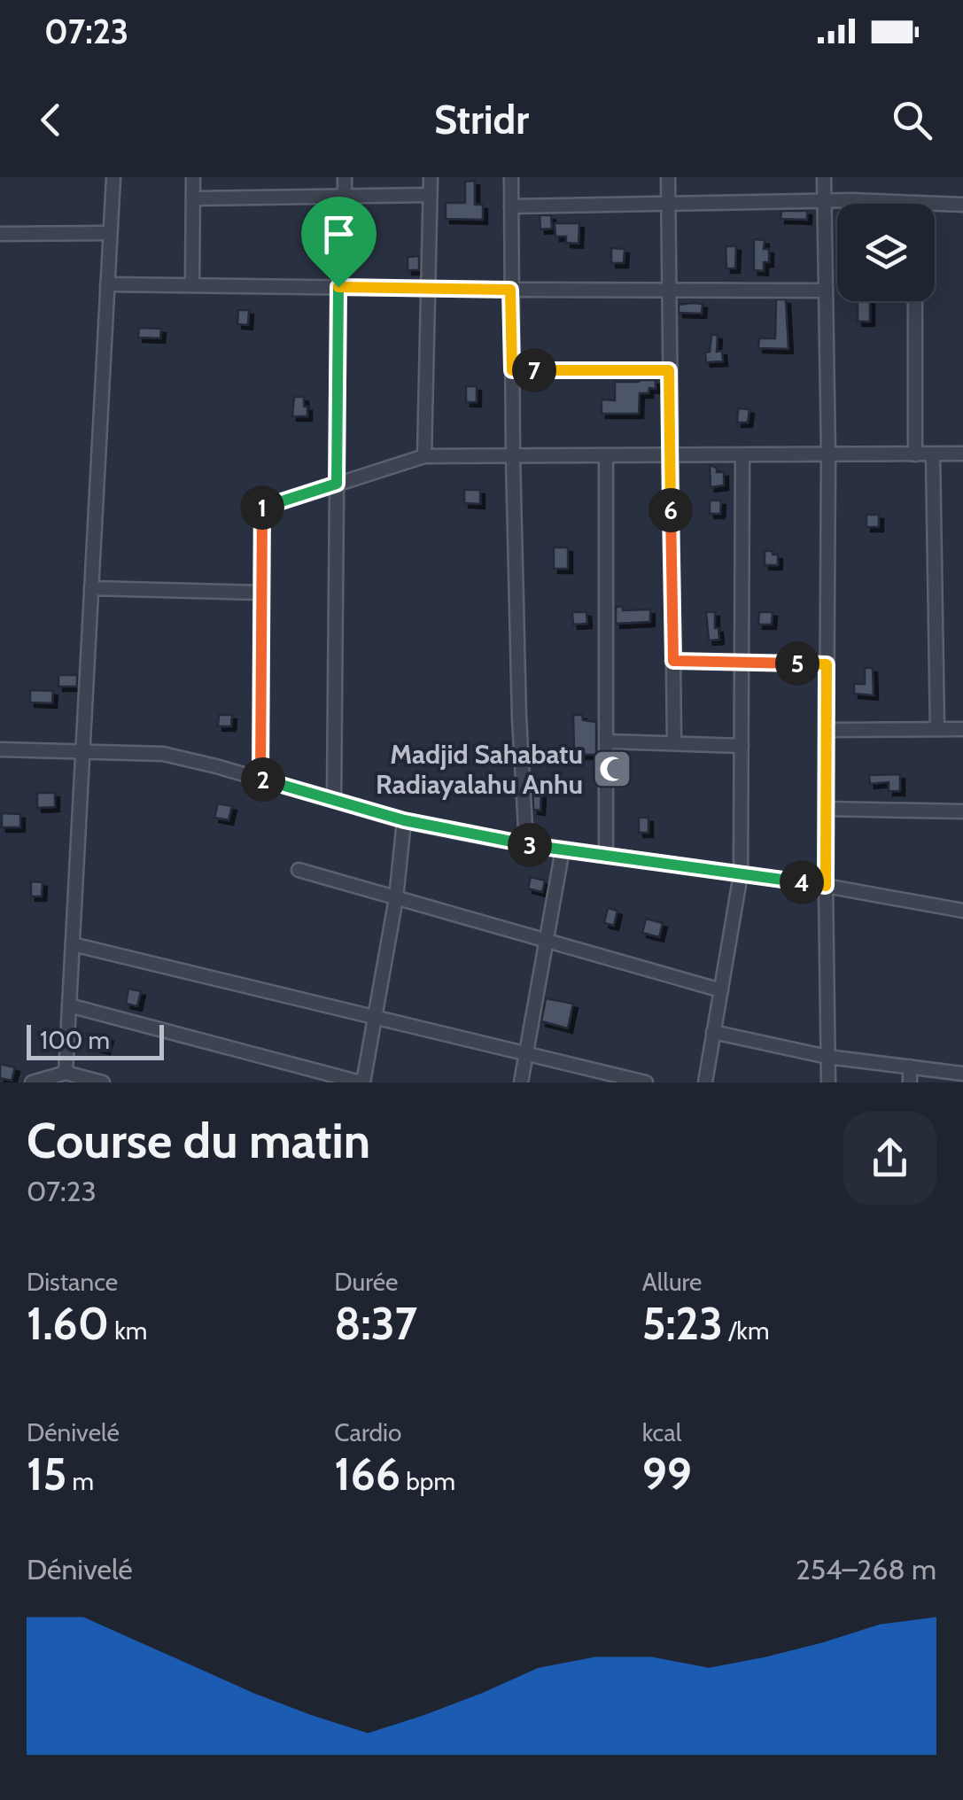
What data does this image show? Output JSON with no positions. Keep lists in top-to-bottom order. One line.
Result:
{"places":{"mosque":["Madjid Sahabatu Radiayalahu Anhu"]},"scale_bar":"100 m","page":{"status":"07:23","header":"Stridr","pins":["7","1","6","5","2","3","4"],"scale":"100 m","heading":["Course du matin","07:23"],"stats":[["Distance","1.60 km"],["Durée","8:37"],["Allure","5:23 /km"],["Dénivelé","15 m"],["Cardio","166 bpm"],["kcal","99"]],"chart":["Dénivelé","254–268 m"]}}
